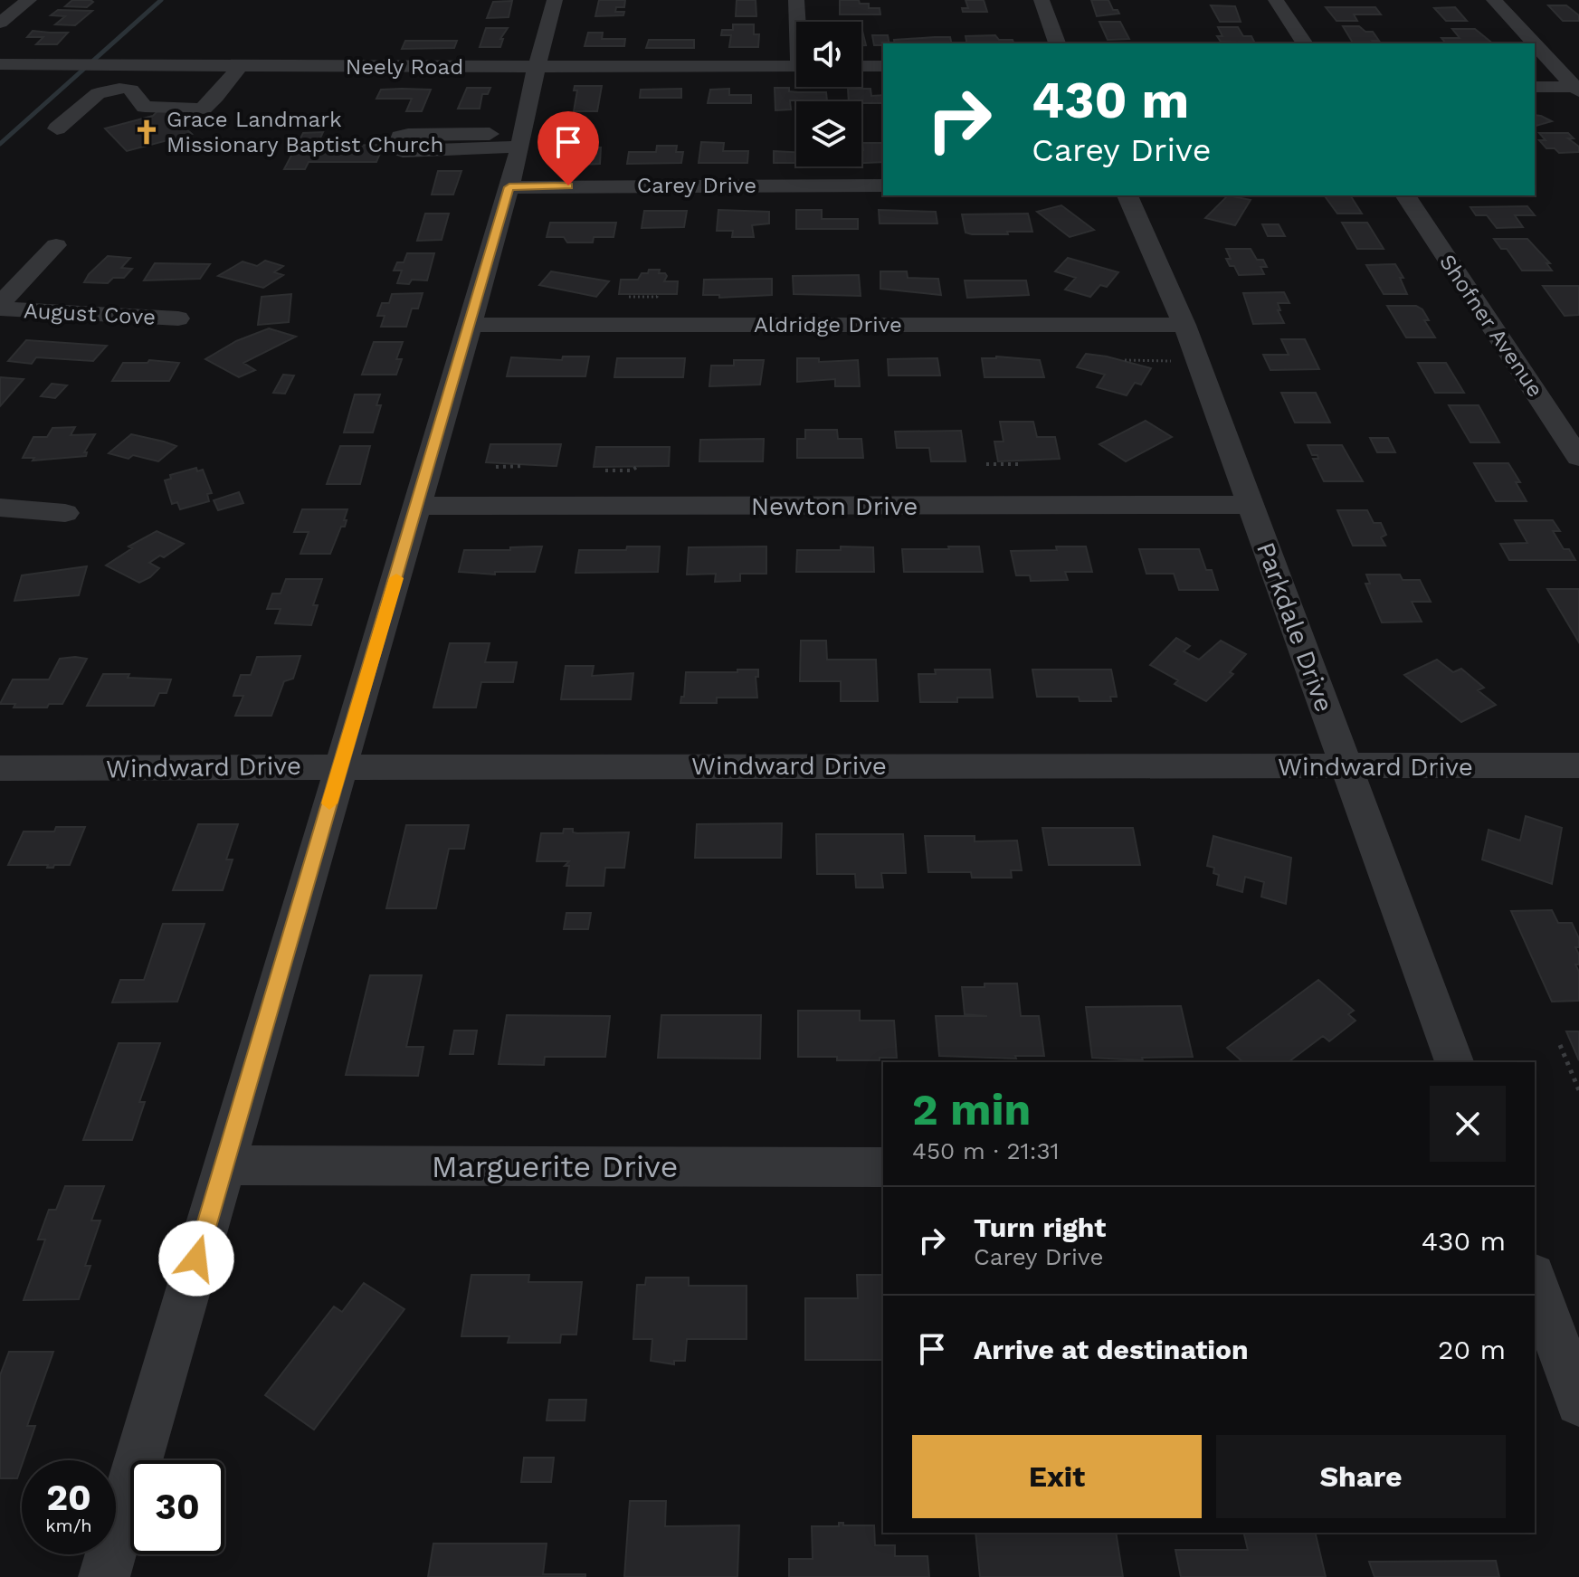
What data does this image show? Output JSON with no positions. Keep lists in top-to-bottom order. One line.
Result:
{"streets":{"street":["Neely Road","Carey Drive","August Cove","Aldridge Drive","Shofner Avenue","Newton Drive","Parkdale Drive","Windward Drive","Marguerite Drive"]},"crossings":[["Aldridge Drive","Parkdale Drive"],["Newton Drive","Parkdale Drive"],["Parkdale Drive","Windward Drive"]],"places":{"church":["Grace Landmark Missionary Baptist Church"]},"page":{"turn":["430 m","Carey Drive"],"heading":["2 min","450 m · 21:31"],"list":[{"name":"Turn right","note":"Carey Drive","value":"430 m"},{"name":"Arrive at destination","value":"20 m"}],"buttons":["Exit","Share"],"speed":"20 km/h","limit":"30"}}
